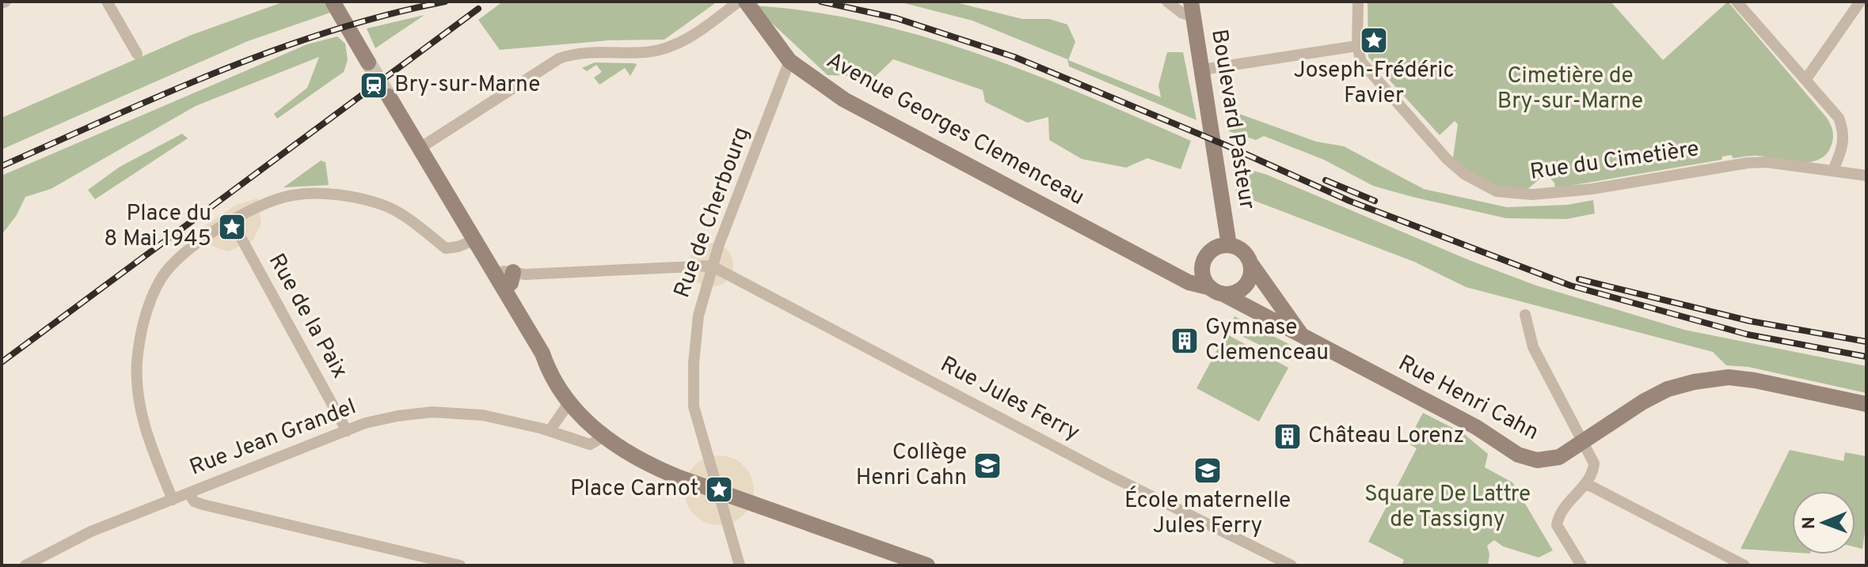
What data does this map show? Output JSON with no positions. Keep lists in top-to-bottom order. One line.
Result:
{"streets":{"main road":["Boulevard Pasteur","Avenue Georges Clemenceau","Rue Henri Cahn"],"street":["Rue du Cimetière","Rue de Cherbourg","Rue de la Paix","Rue Jules Ferry","Rue Jean Grandel"]},"crossings":[["Boulevard Pasteur","Avenue Georges Clemenceau"],["Avenue Georges Clemenceau","Rue de Cherbourg"],["Avenue Georges Clemenceau","Rue Henri Cahn"],["Rue de Cherbourg","Rue Jules Ferry"],["Rue de la Paix","Rue Jean Grandel"]],"parks":["Cimetière de Bry-sur-Marne","Square De Lattre de Tassigny"],"places":{"place":["Joseph-Frédéric Favier","Place du 8 Mai 1945","Place Carnot"],"station":["Bry-sur-Marne"],"building":["Gymnase Clemenceau","Château Lorenz"],"school or university":["Collège Henri Cahn","École maternelle Jules Ferry"]},"north":"left"}
